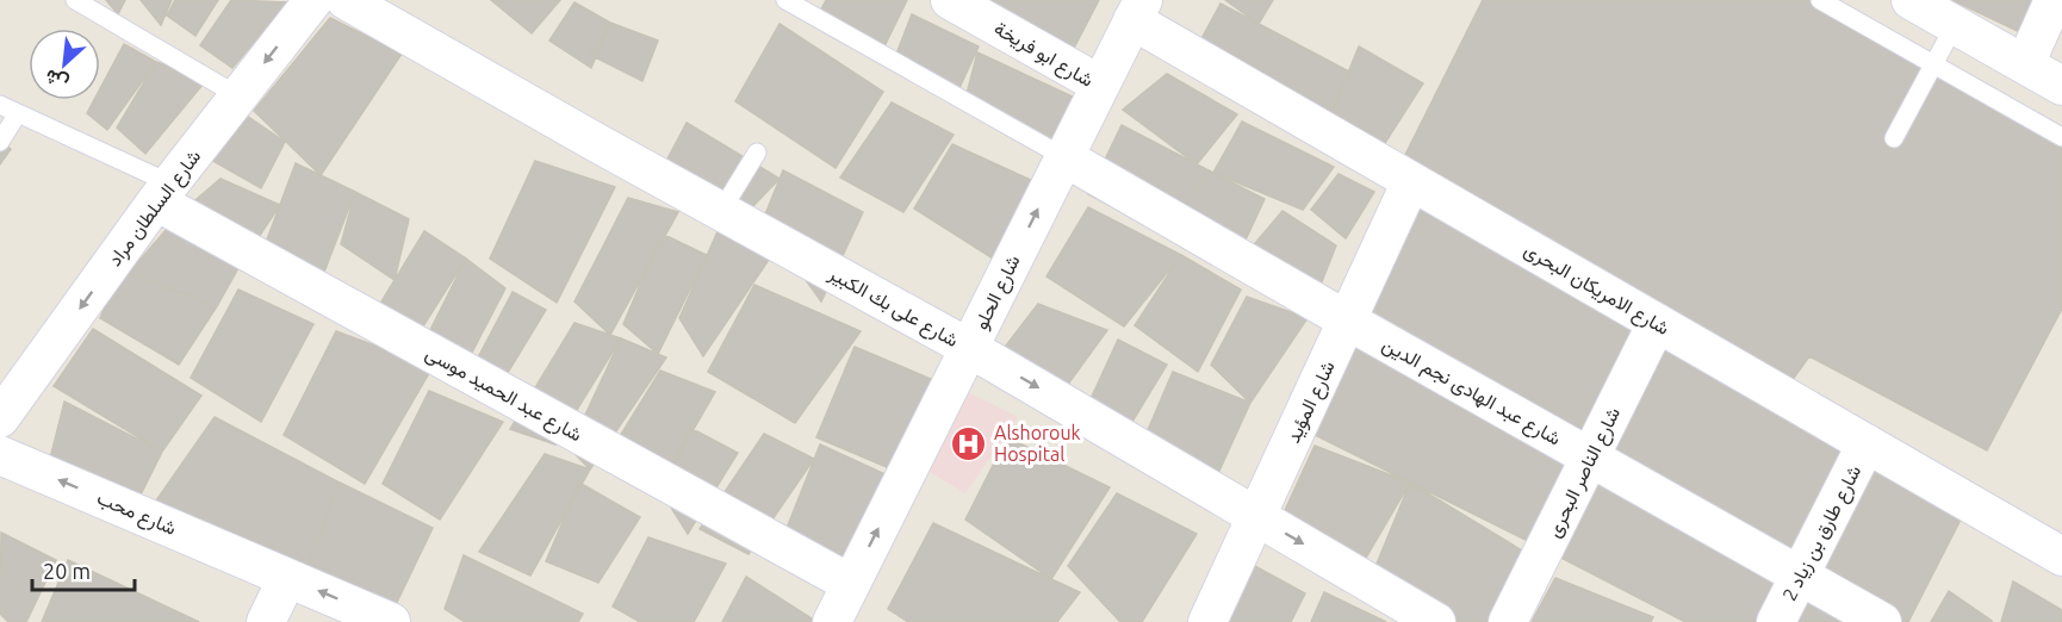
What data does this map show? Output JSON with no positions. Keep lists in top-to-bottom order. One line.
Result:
{"streets":{"street":["شارع ابو فريخة","شارع السلطان مراد","شارع الامريكان البحرى","شارع الحلو","شارع على بك الكبير","شارع عبد الهادى نجم الدين","شارع عبد الحميد موسى","شارع المؤيد","شارع الناصر البحرى","شارع محب","شارع طارق بن زياد 2"]},"crossings":[["شارع ابو فريخة","شارع الحلو"],["شارع السلطان مراد","شارع عبد الحميد موسى"],["شارع الامريكان البحرى","شارع الحلو"],["شارع الامريكان البحرى","شارع المؤيد"],["شارع الامريكان البحرى","شارع الناصر البحرى"],["شارع الامريكان البحرى","شارع طارق بن زياد 2"],["شارع الحلو","شارع على بك الكبير"],["شارع الحلو","شارع عبد الهادى نجم الدين"],["شارع الحلو","شارع عبد الحميد موسى"],["شارع على بك الكبير","شارع المؤيد"],["شارع عبد الهادى نجم الدين","شارع المؤيد"],["شارع عبد الهادى نجم الدين","شارع الناصر البحرى"],["شارع عبد الهادى نجم الدين","شارع طارق بن زياد 2"]],"one_way":["شارع السلطان مراد","شارع الحلو","شارع على بك الكبير","شارع محب"],"places":{"hospital":["Alshorouk Hospital"]},"scale_bar":"20 m","north":"bottom left"}
